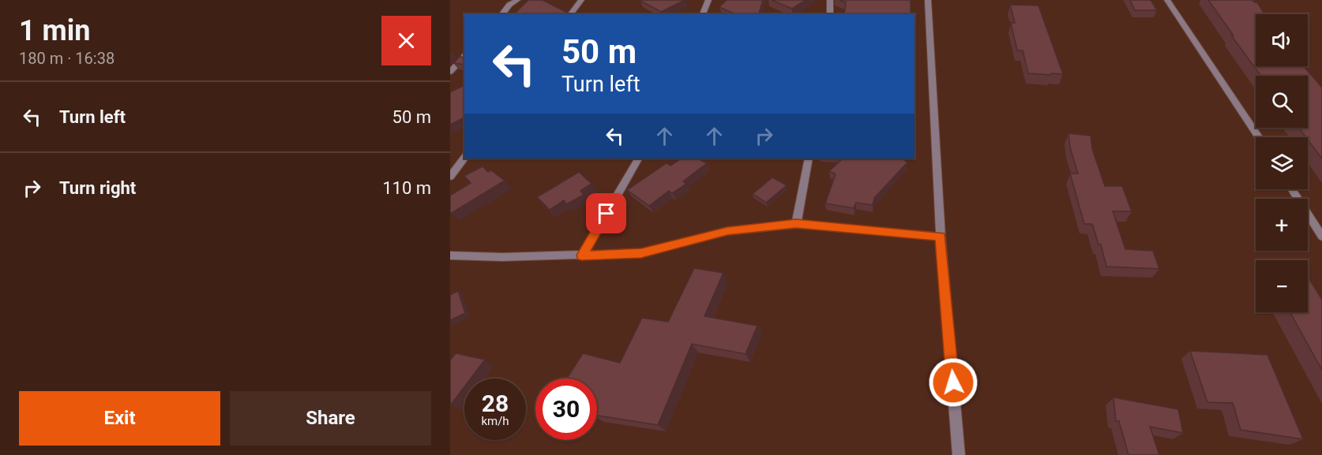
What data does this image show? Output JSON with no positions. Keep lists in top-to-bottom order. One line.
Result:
{"page":{"heading":["1 min","180 m · 16:38"],"map_buttons":["+","−"],"turn":["50 m","Turn left"],"list":[{"name":"Turn left","value":"50 m"},{"name":"Turn right","value":"110 m"}],"speed":"28 km/h","limit":"30","buttons":["Exit","Share"]}}
